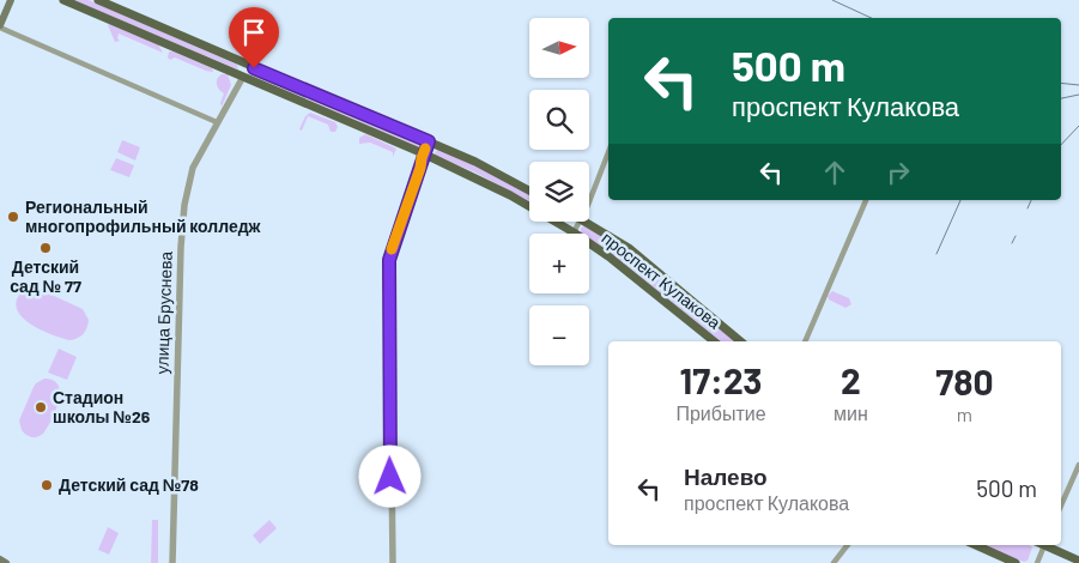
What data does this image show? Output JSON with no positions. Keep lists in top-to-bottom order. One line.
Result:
{"streets":{"main road":["проспект Кулакова"],"street":["улица Бруснева"]},"crossings":[["проспект Кулакова","улица Бруснева"]],"places":["Региональный многопрофильный колледж","Детский сад № 77","Стадион школы №26","Детский сад №78"],"north":"right","page":{"map_buttons":["+","−"],"turn":["500 m","проспект Кулакова"],"eta":["17:23","Прибытие","2","мин","780","m"],"list":[{"name":"Налево","note":"проспект Кулакова","value":"500 m"}]}}
